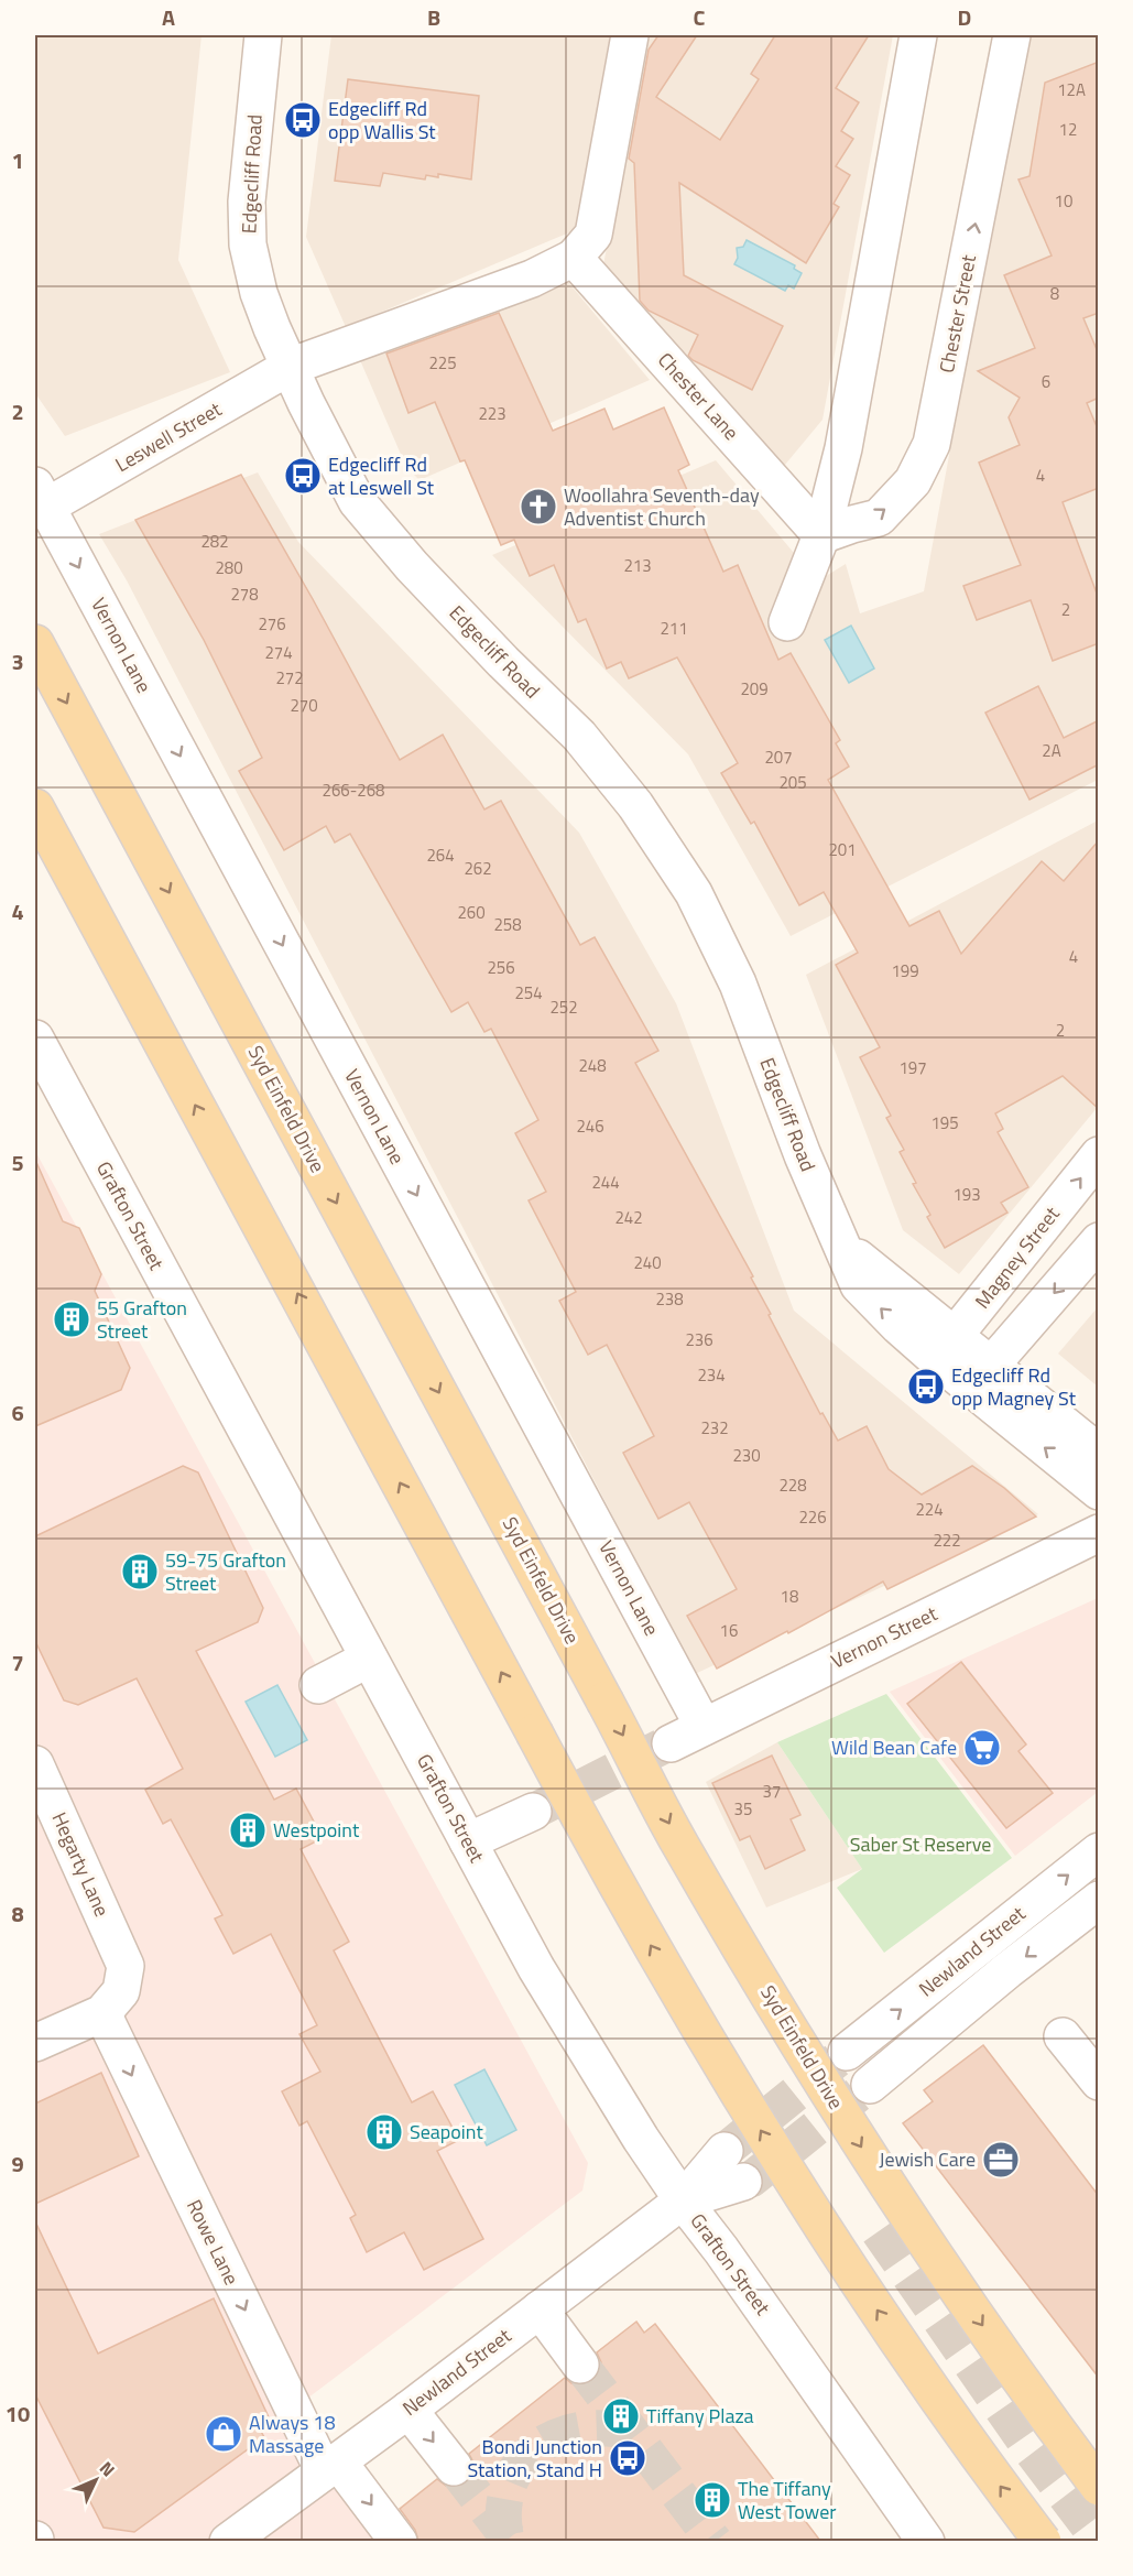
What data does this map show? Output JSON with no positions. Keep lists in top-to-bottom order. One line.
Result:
{"streets":{"main road":["Syd Einfeld Drive"],"street":["Edgecliff Road","Chester Street","Chester Lane","Leswell Street","Vernon Lane","Grafton Street","Magney Street","Vernon Street","Hegarty Lane","Newland Street","Rowe Lane"]},"crossings":[["Edgecliff Road","Leswell Street"],["Edgecliff Road","Magney Street"],["Chester Street","Chester Lane"],["Leswell Street","Vernon Lane"],["Vernon Lane","Vernon Street"],["Grafton Street","Newland Street"],["Hegarty Lane","Rowe Lane"],["Newland Street","Rowe Lane"]],"one_way":["Vernon Lane","Rowe Lane"],"parks":["Saber St Reserve"],"places":{"bus stop":["Edgecliff Rd opp Wallis St","Edgecliff Rd at Leswell St","Edgecliff Rd opp Magney St","Bondi Junction Station, Stand H"],"church":["Woollahra Seventh-day Adventist Church"],"building":["55 Grafton Street","59-75 Grafton Street","Westpoint","Seapoint","Tiffany Plaza","The Tiffany West Tower"],"supermarket":["Wild Bean Cafe"],"office":["Jewish Care"],"shop":["Always 18 Massage"]},"house_numbers":["12A","12","10","8","225","6","223","4","282","213","280","278","2","276","211","274","272","209","270","2A","207","205","266-268","201","264","262","260","258","4","256","199","254","252","2","248","197","195","246","244","193","242","240","238","236","234","232","230","228","224","226","222","18","16","37","35"],"north":"top right","grid":{"columns":["A","B","C","D"],"rows":["1","2","3","4","5","6","7","8","9","10"]}}
